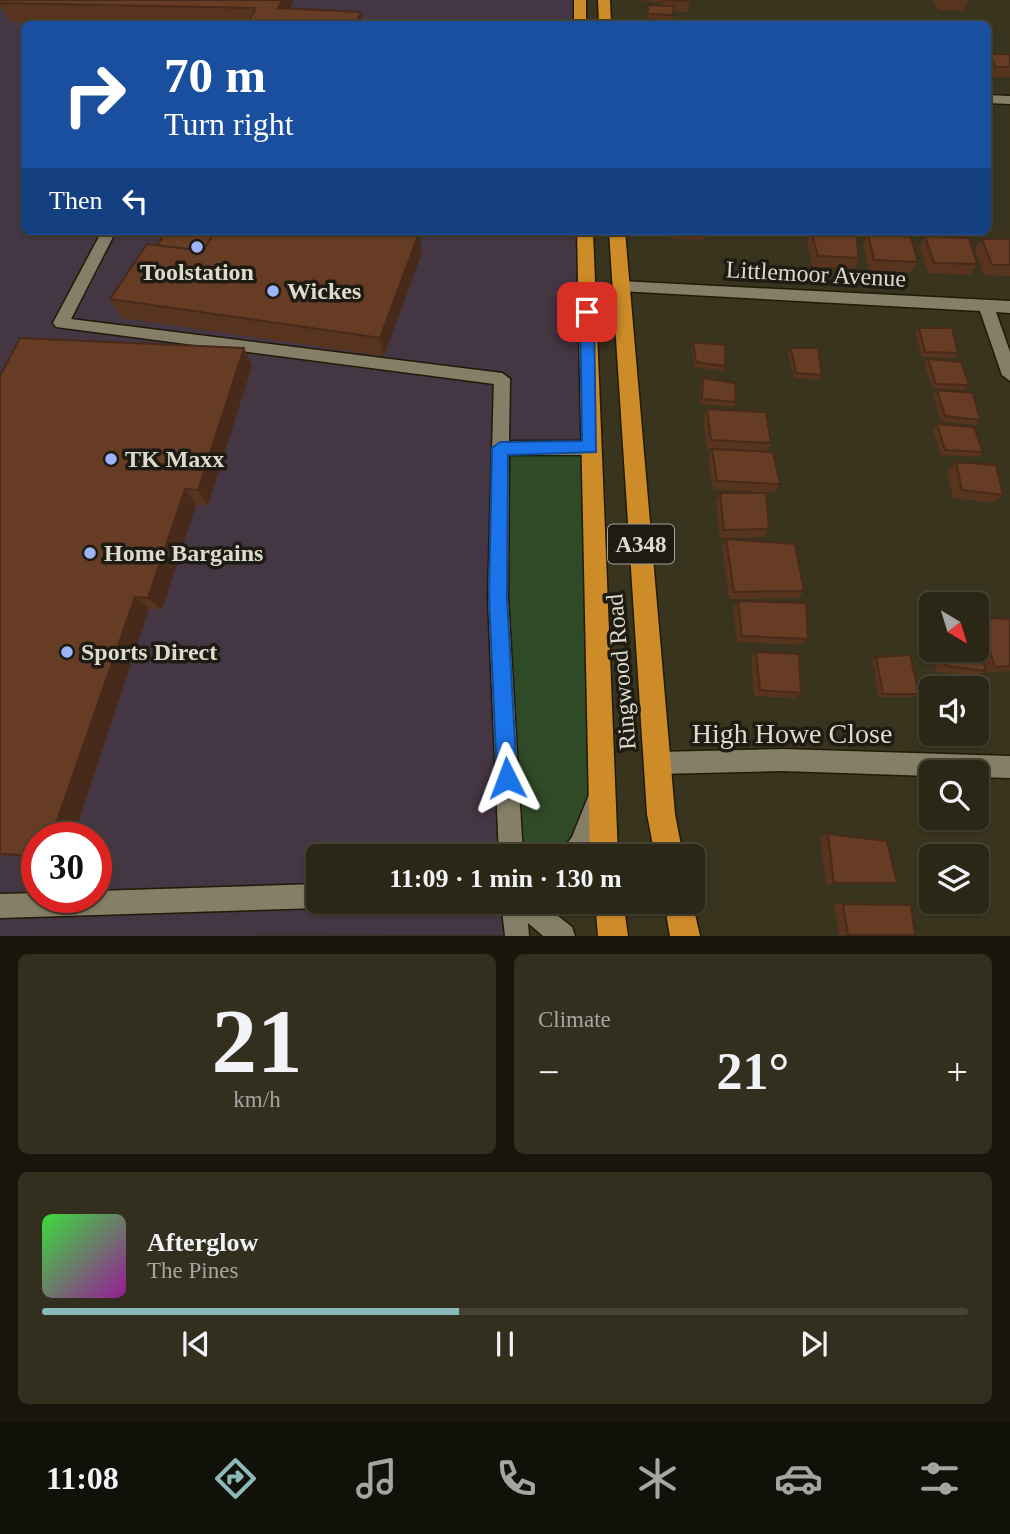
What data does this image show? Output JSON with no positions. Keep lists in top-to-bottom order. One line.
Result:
{"streets":{"highway":["A348","Ringwood Road"],"street":["Littlemoor Avenue","High Howe Close"]},"crossings":[["Littlemoor Avenue","Ringwood Road"],["Ringwood Road","High Howe Close"]],"places":["Toolstation","Wickes","TK Maxx","Home Bargains","Sports Direct"],"north":"bottom right","page":{"turn":["70 m","Turn right"],"then":"Then","limit":"30","trip":"11:09 · 1 min · 130 m","tile":[["21","km/h"],"Climate"],"heat":["−","21°","+"],"song":["Afterglow","The Pines"],"tabs":"11:08"}}
